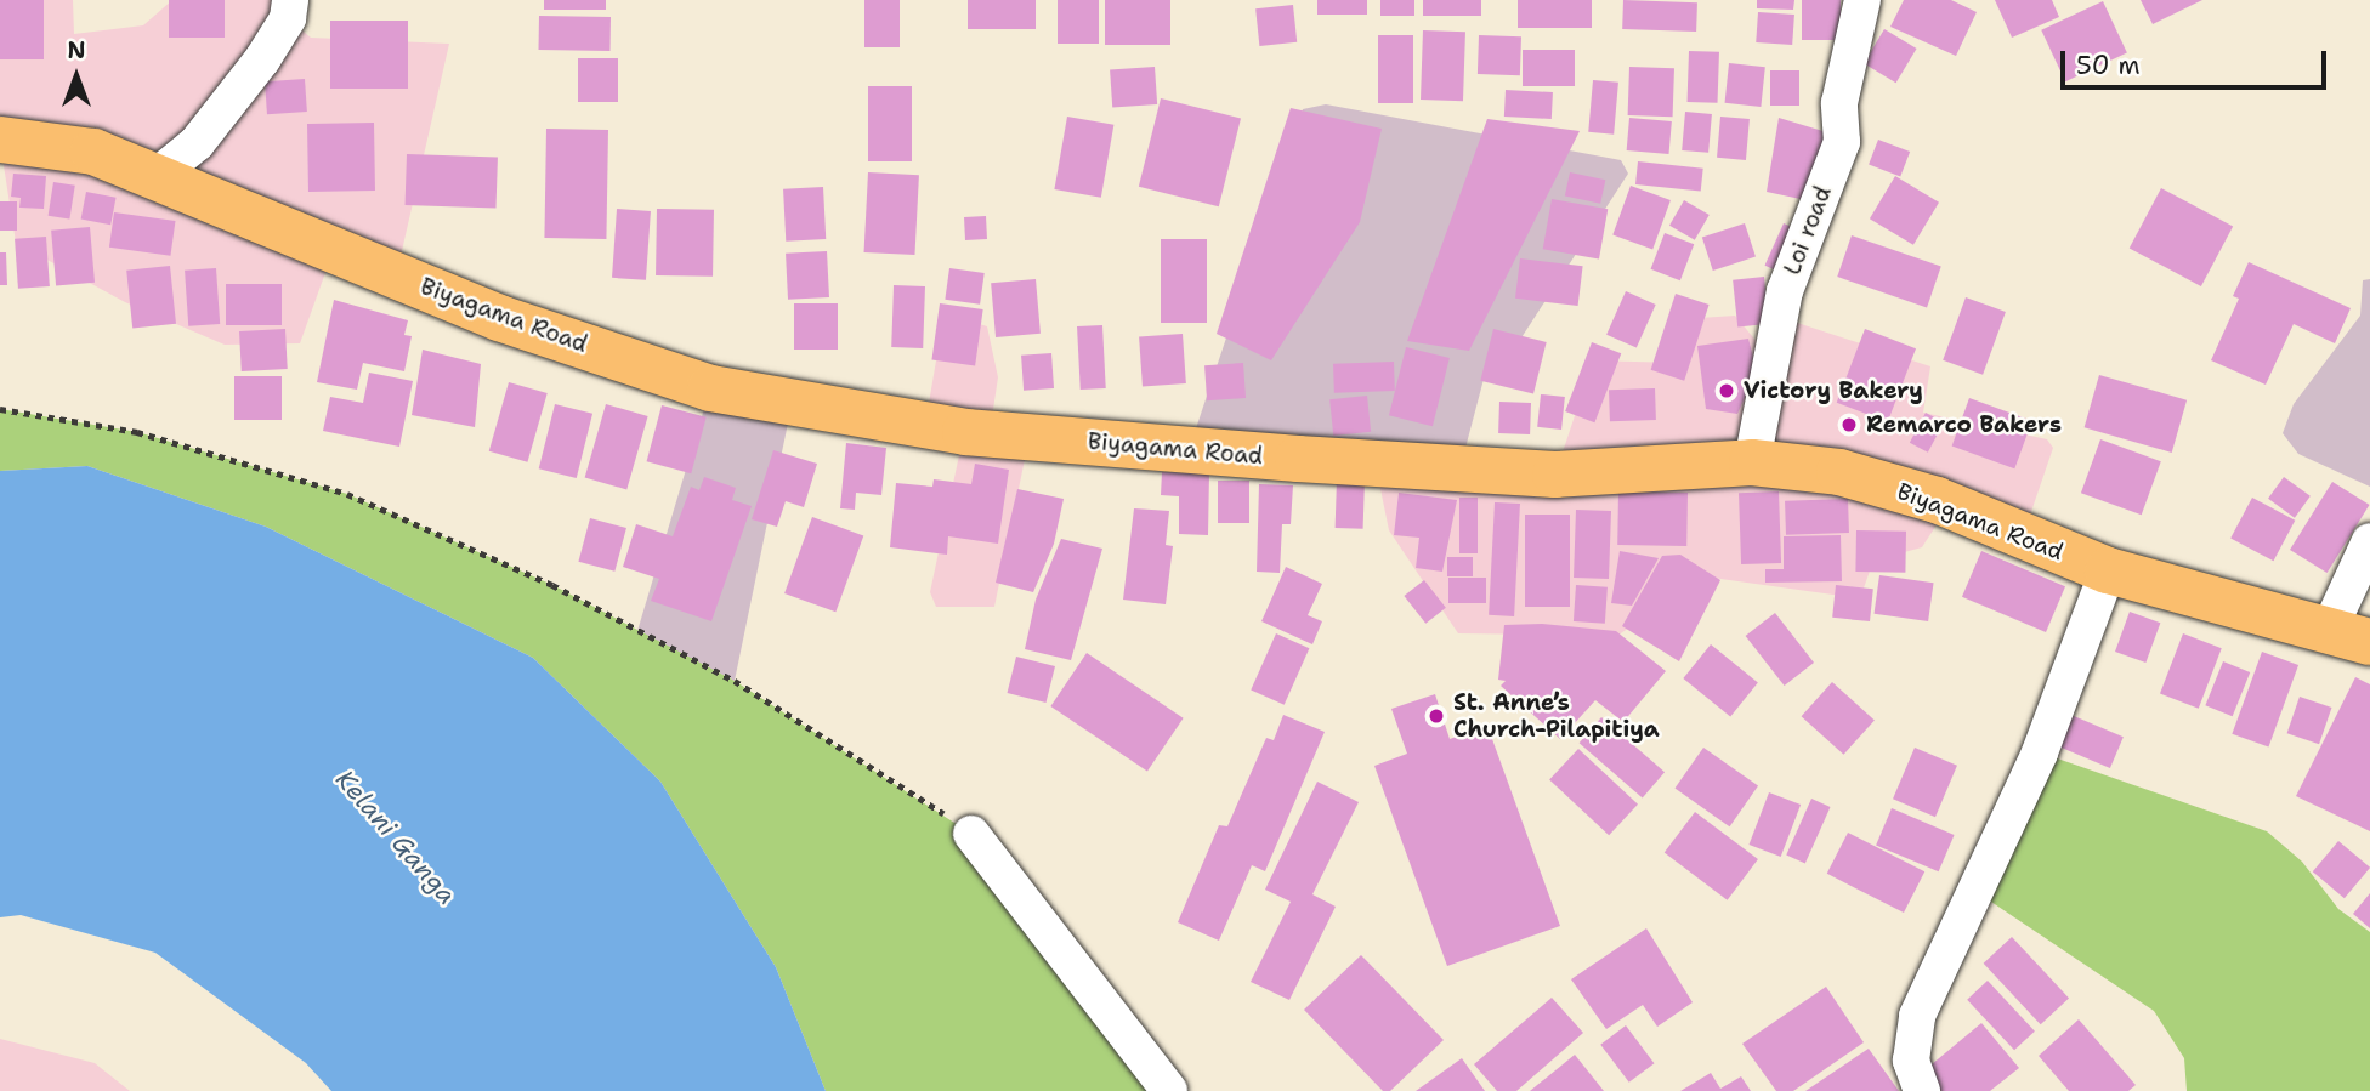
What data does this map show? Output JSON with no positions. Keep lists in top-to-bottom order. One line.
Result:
{"streets":{"main road":["Biyagama Road"],"street":["Loi road"]},"crossings":[["Loi road","Biyagama Road"]],"water":["Kelani Ganga"],"places":["Victory Bakery","Remarco Bakers","St. Anne’s Church-Pilapitiya"],"scale_bar":"50 m","north":"top"}
